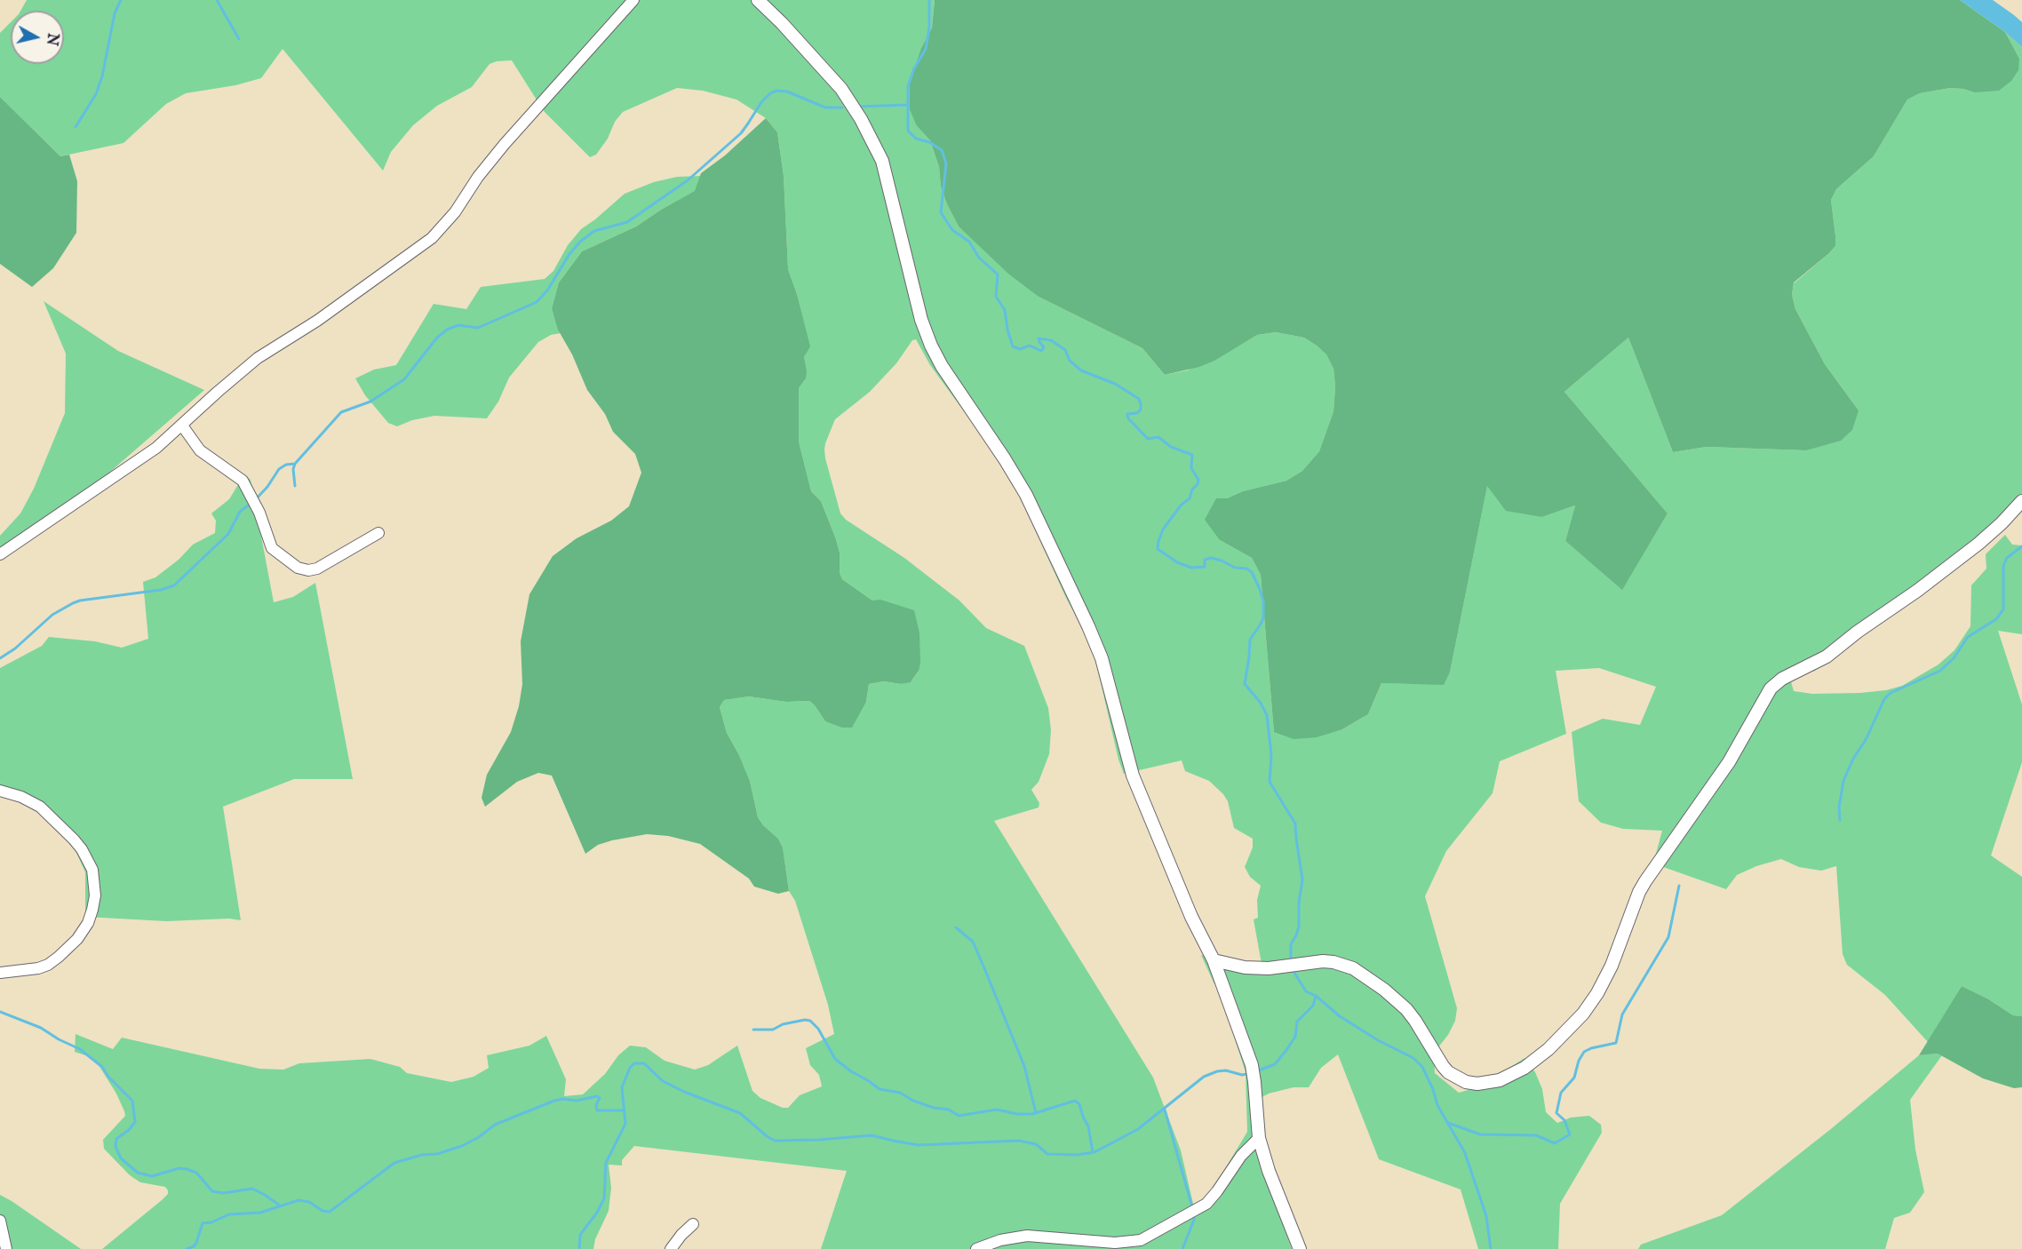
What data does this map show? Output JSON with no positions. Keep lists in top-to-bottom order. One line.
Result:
{"north":"right"}
